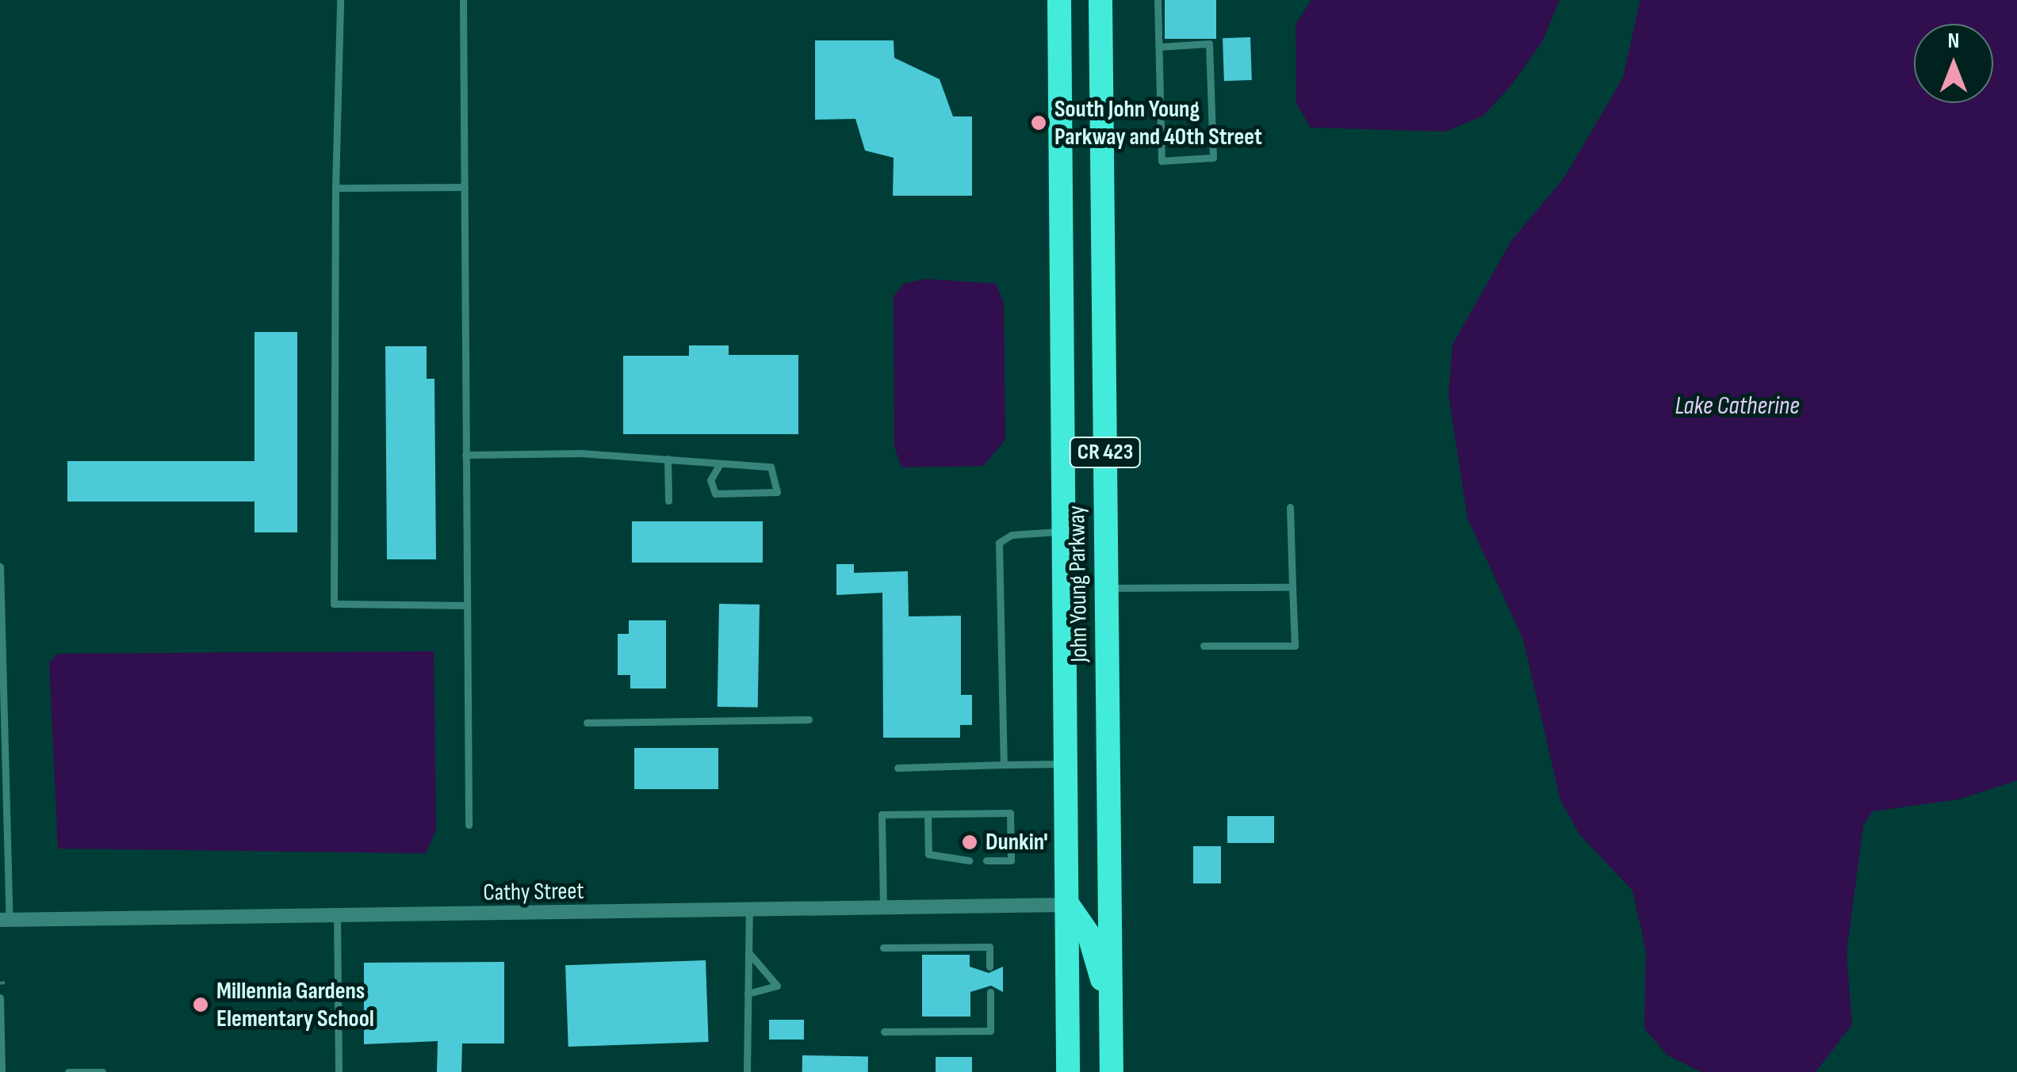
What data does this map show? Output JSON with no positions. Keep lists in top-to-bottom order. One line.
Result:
{"streets":{"highway":["CR 423","John Young Parkway"],"street":["Cathy Street"]},"crossings":[["John Young Parkway","Cathy Street"]],"water":["Lake Catherine"],"places":["South John Young Parkway and 40th Street","Dunkin'","Millennia Gardens Elementary School"],"north":"top"}
